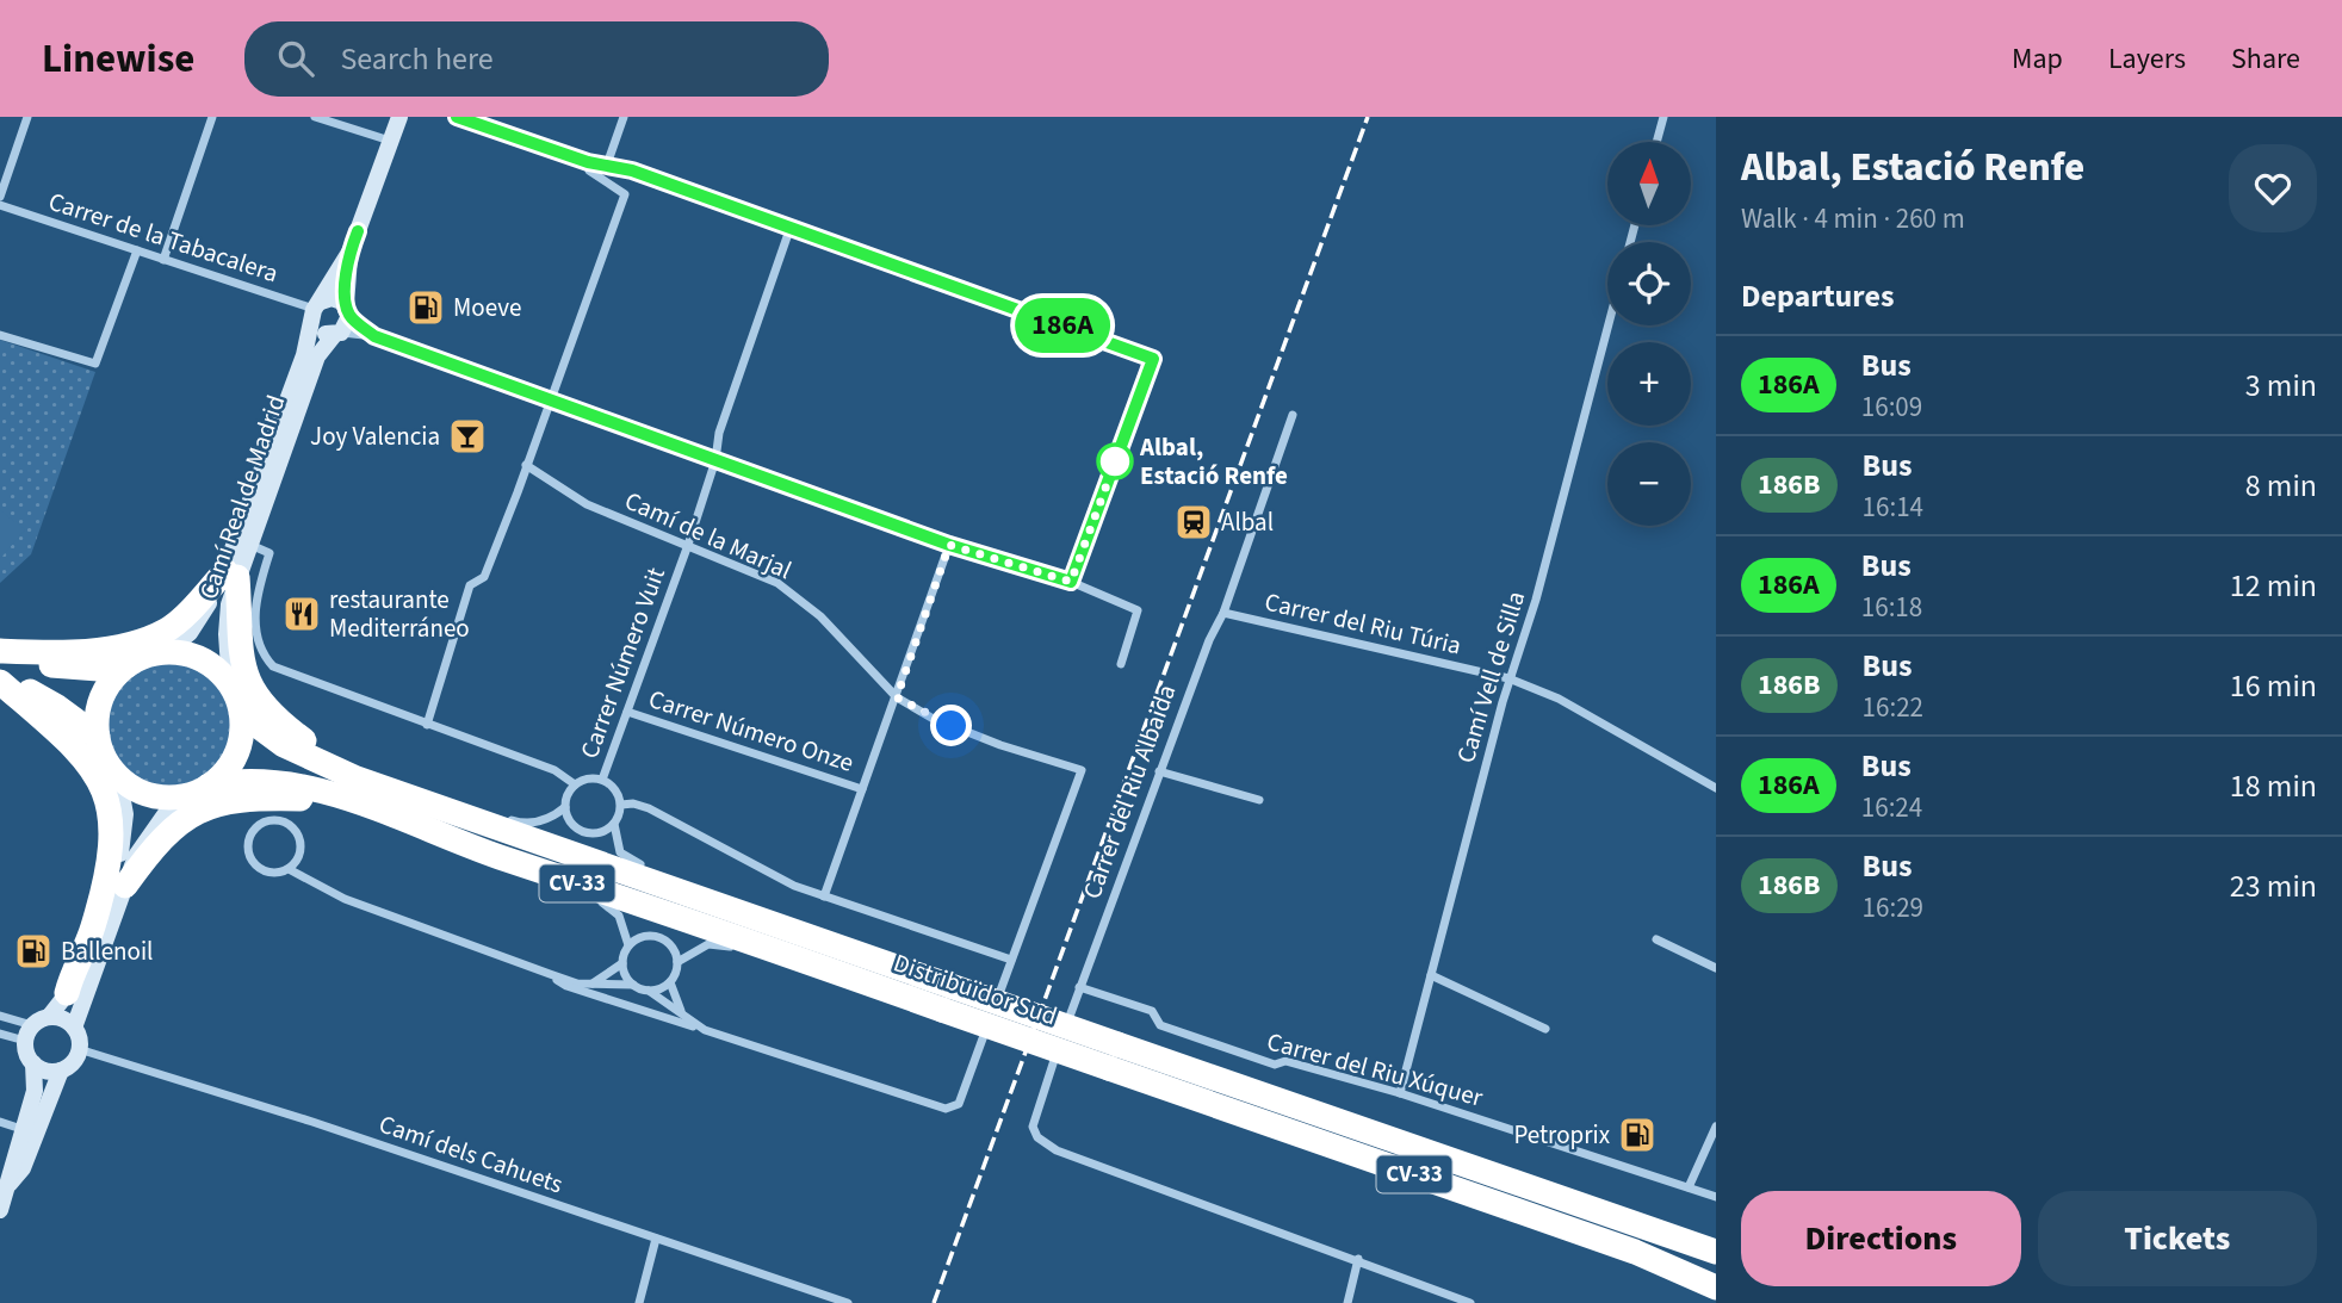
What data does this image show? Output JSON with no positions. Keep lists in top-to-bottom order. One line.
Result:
{"streets":{"highway":["CV-33","Distribuïdor Sud"],"street":["Carrer de la Tabacalera","Camí Real de Madrid","Camí de la Marjal","Carrer del Riu Túria","Carrer Número Vuit","Camí Vell de Silla","Carrer Número Onze","Carrer del Riu Albaida","Carrer del Riu Xúquer","Camí dels Cahuets"]},"crossings":[["Carrer de la Tabacalera","Camí Real de Madrid"],["Camí Real de Madrid","CV-33"],["Camí Real de Madrid","Distribuïdor Sud"],["Camí de la Marjal","Carrer Número Vuit"],["Carrer del Riu Túria","Camí Vell de Silla"],["Carrer del Riu Túria","Carrer del Riu Albaida"],["Carrer Número Vuit","Carrer Número Onze"],["Camí Vell de Silla","Carrer del Riu Xúquer"],["Carrer del Riu Albaida","Carrer del Riu Xúquer"],["CV-33","Distribuïdor Sud"]],"places":{"fuel station":["Moeve","Ballenoil","Petroprix"],"bar":["Joy Valencia"],"other":["Albal, Estació Renfe"],"station":["Albal"],"restaurant":["restaurante Mediterráneo"]},"lines":["bus line 186A"],"north":"top","page":{"header":"Linewise","search":"Search here","nav":["Map","Layers","Share"],"on_map":"186A","heading":[["Albal, Estació Renfe","Walk · 4 min · 260 m"],"Departures"],"map_buttons":["+","−"],"list":[{"mark":"186A","name":"Bus","note":"16:09","value":"3 min"},{"mark":"186B","name":"Bus","note":"16:14","value":"8 min"},{"mark":"186A","name":"Bus","note":"16:18","value":"12 min"},{"mark":"186B","name":"Bus","note":"16:22","value":"16 min"},{"mark":"186A","name":"Bus","note":"16:24","value":"18 min"},{"mark":"186B","name":"Bus","note":"16:29","value":"23 min"}],"buttons":["Directions","Tickets"]}}
